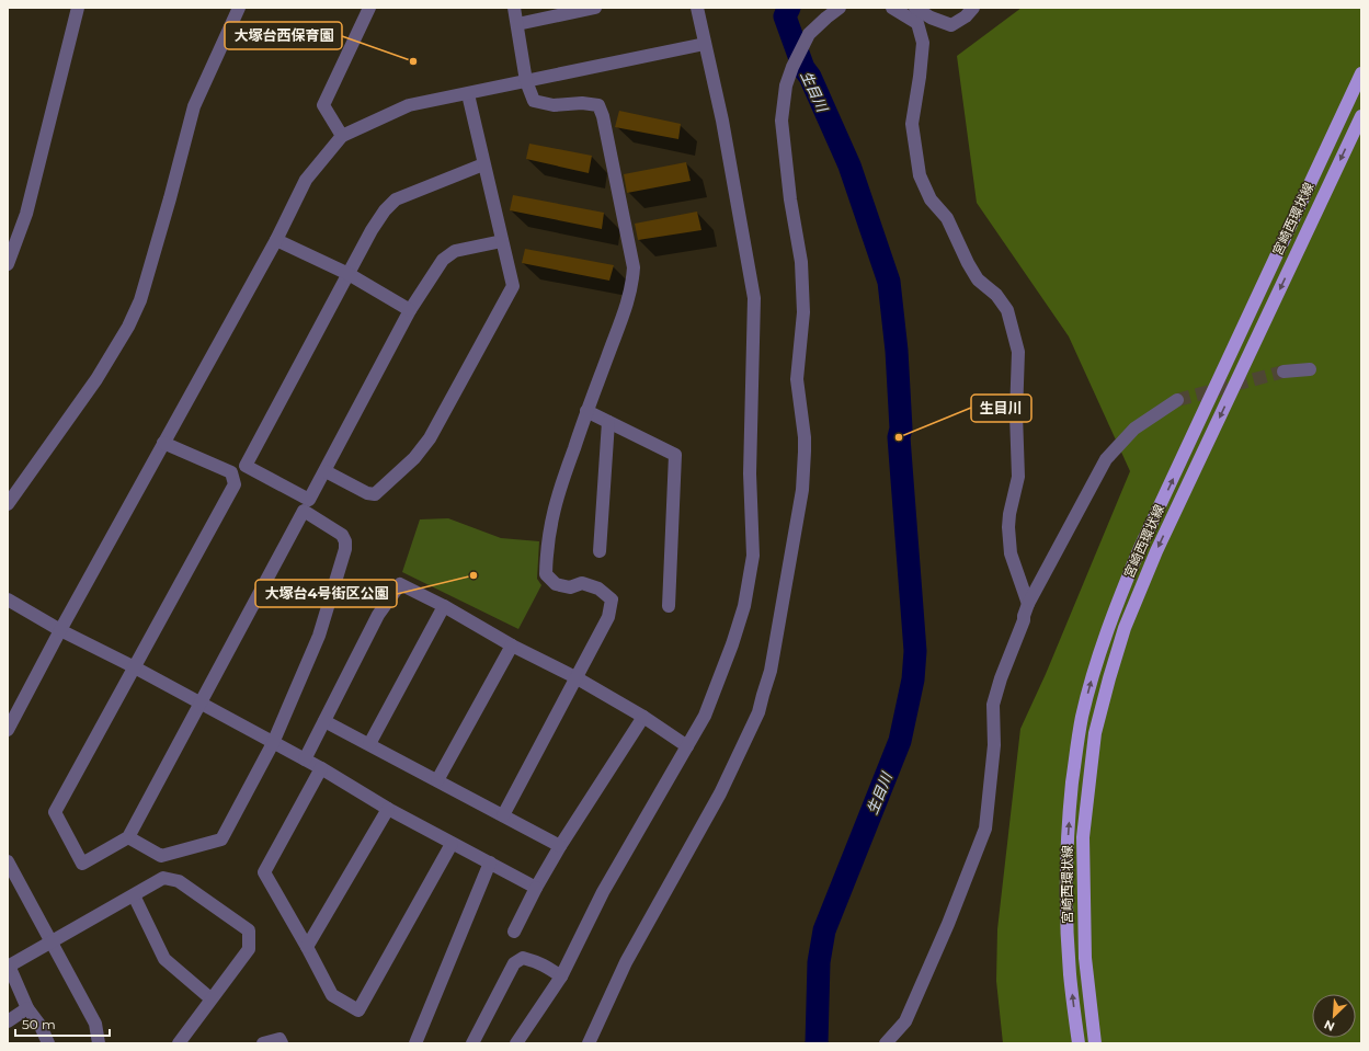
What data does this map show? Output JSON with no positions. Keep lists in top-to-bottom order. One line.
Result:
{"streets":{"main road":["宮崎西環状線"]},"water":["生目川"],"places":["大塚台西保育園","生目川","大塚台4号街区公園"],"scale_bar":"50 m","north":"bottom left"}
